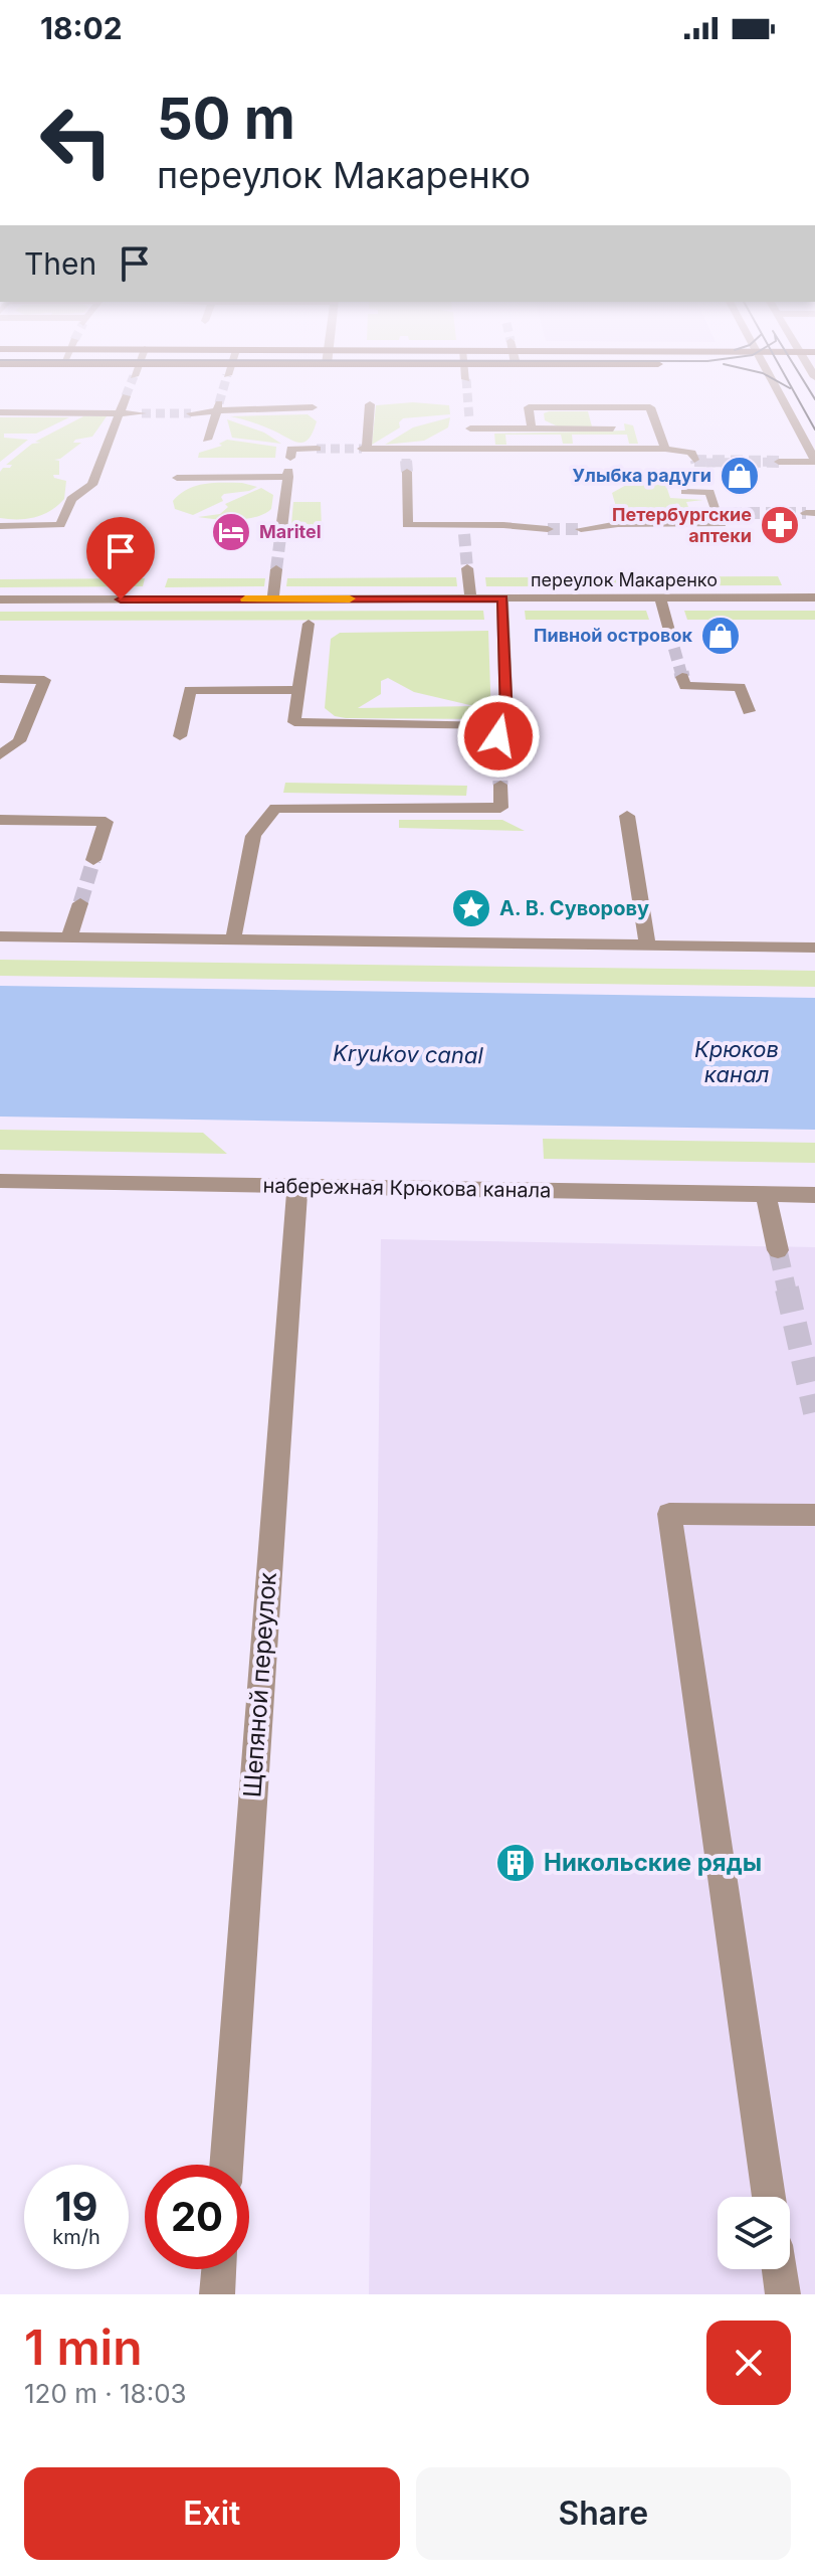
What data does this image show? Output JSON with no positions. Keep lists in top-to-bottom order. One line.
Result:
{"streets":{"street":["переулок Макаренко","набережная Крюкова канала","Щепяной переулок"]},"crossings":[["набережная Крюкова канала","Щепяной переулок"]],"water":["Крюков канал","Kryukov canal"],"places":{"shop":["Улыбка радуги","Пивной островок"],"pharmacy":["Петербургские аптеки"],"hotel":["Maritel"],"place":["А. В. Суворову"],"building":["Никольские ряды"]},"page":{"status":"18:02","turn":["50 m","переулок Макаренко"],"then":"Then","speed":"19 km/h","limit":"20","heading":["1 min","120 m · 18:03"],"buttons":["Exit","Share"]}}
